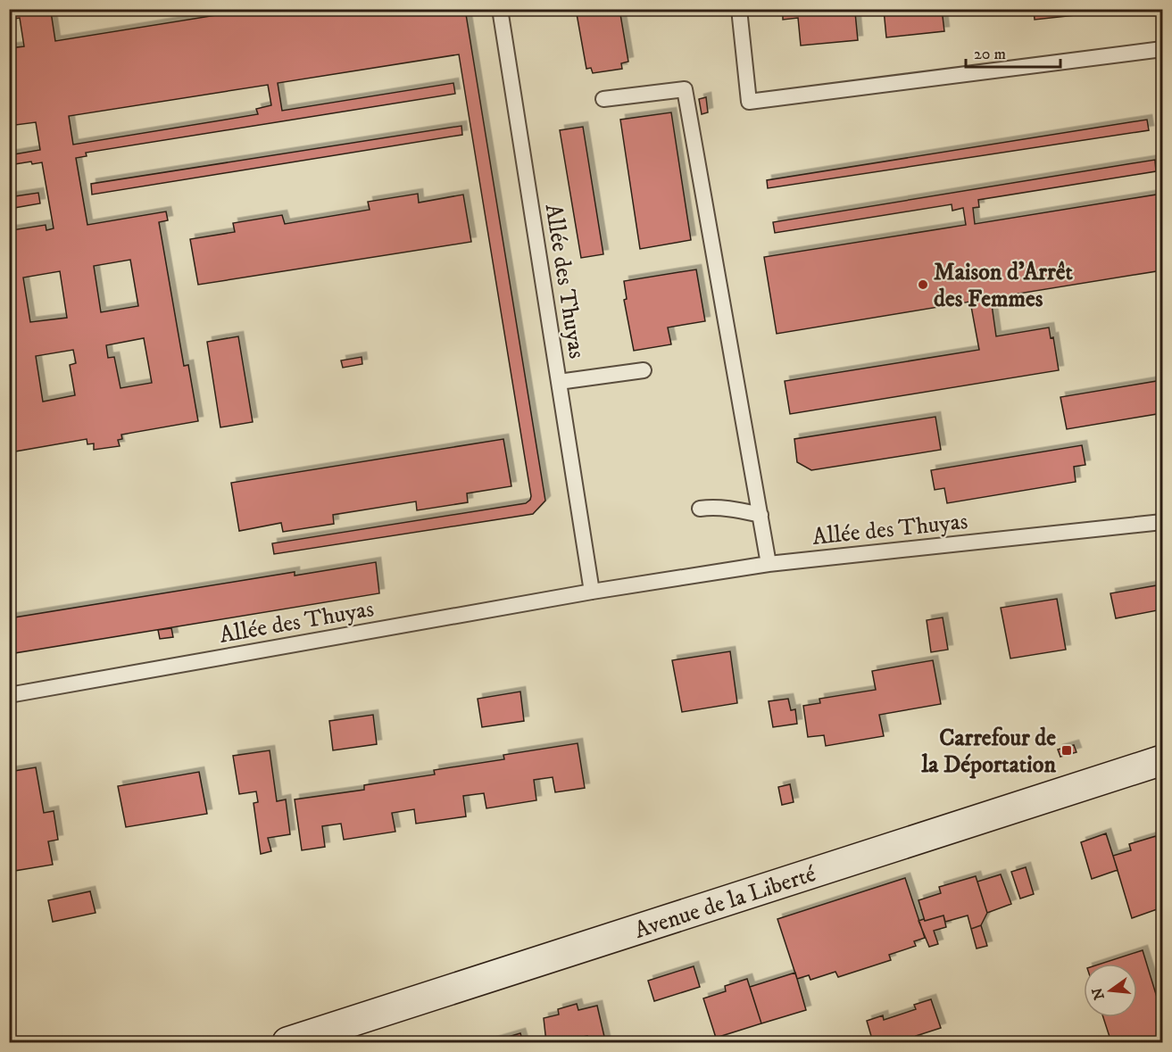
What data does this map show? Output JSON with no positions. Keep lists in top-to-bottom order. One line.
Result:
{"streets":{"main road":["Avenue de la Liberté"],"lane":["Allée des Thuyas"]},"places":{"other":["Maison d'Arrêt des Femmes"],"transit":["Carrefour de la Déportation"]},"scale_bar":"20 m","north":"left"}
